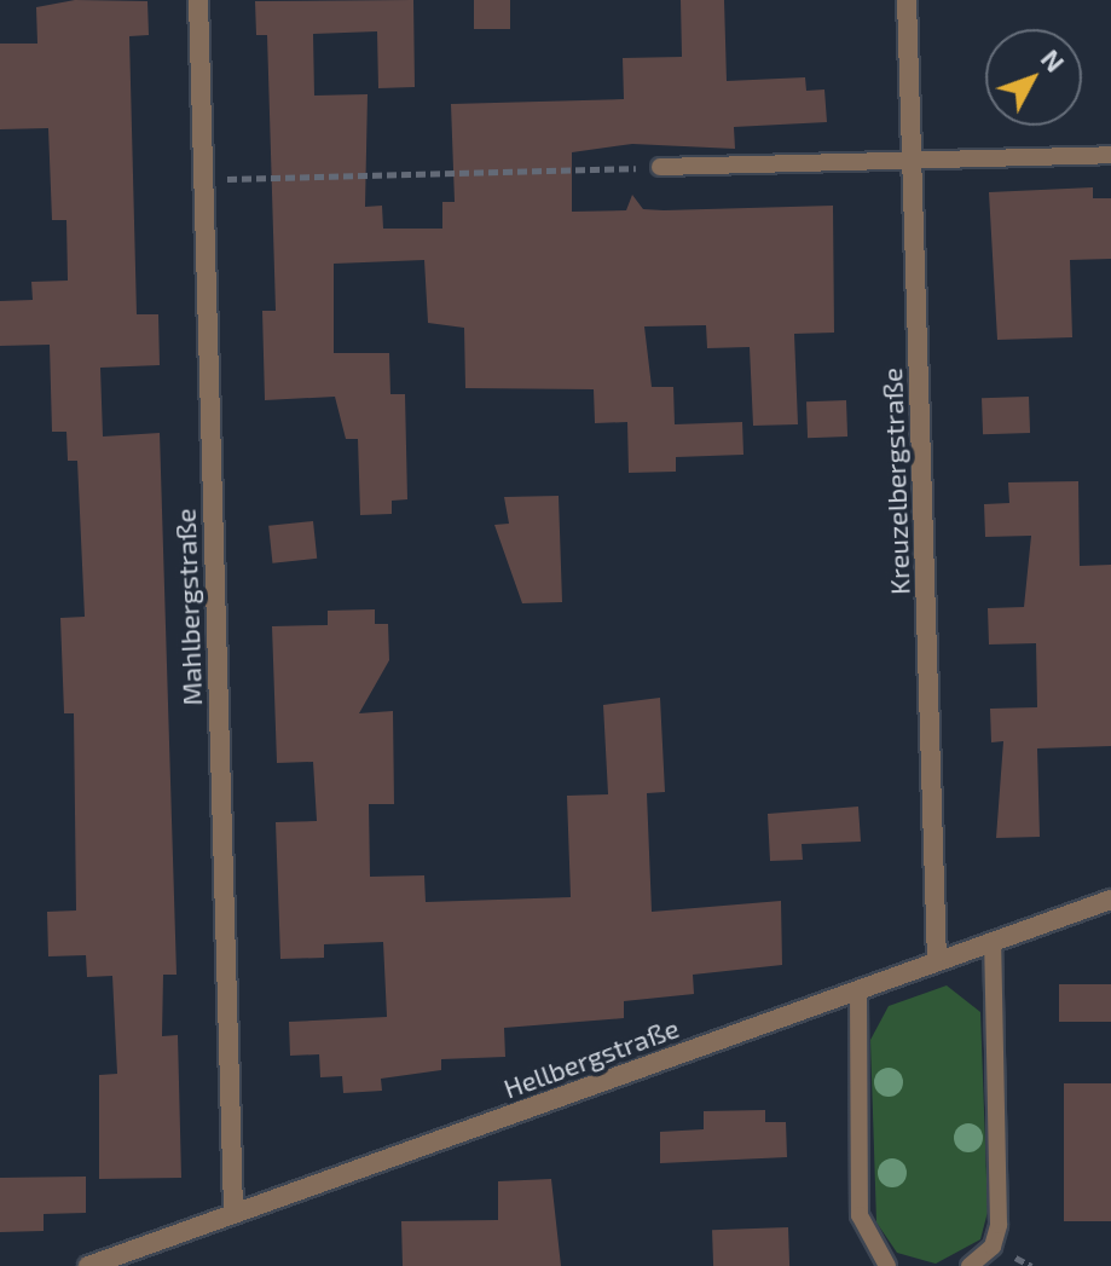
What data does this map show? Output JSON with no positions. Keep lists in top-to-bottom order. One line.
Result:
{"streets":{"street":["Kreuzelbergstraße","Mahlbergstraße","Hellbergstraße"]},"crossings":[["Kreuzelbergstraße","Hellbergstraße"],["Mahlbergstraße","Hellbergstraße"]],"north":"top right"}
